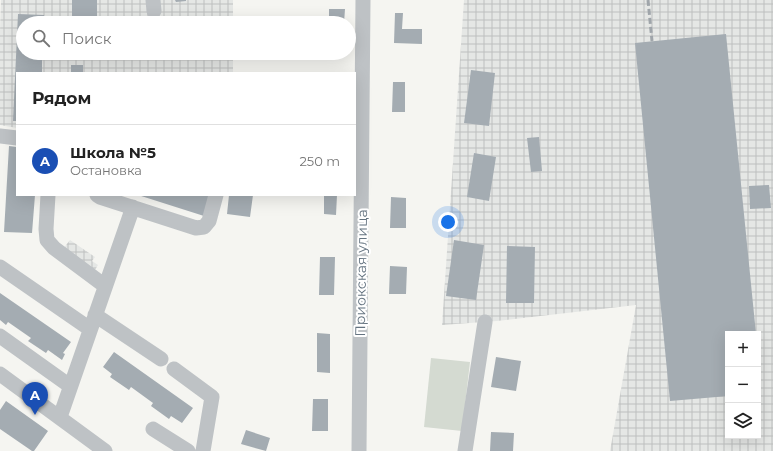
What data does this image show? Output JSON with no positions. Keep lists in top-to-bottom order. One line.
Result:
{"streets":{"street":["Приокская улица"]},"page":{"search":"Поиск","heading":"Рядом","list":[{"mark":"A","name":"Школа №5","note":"Остановка","value":"250 m"}],"map_buttons":["+","−"],"pins":"A"}}
